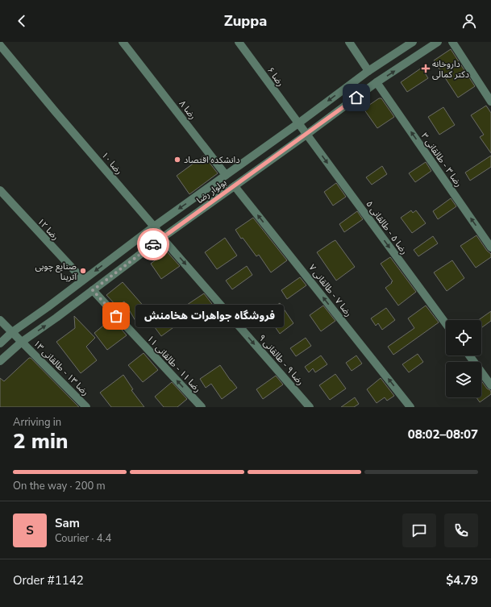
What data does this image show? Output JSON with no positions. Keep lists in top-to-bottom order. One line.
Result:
{"streets":{"street":["رضا ۶","رضا ۸","رضا ۳ - طالقانی ۳","رضا ۱۰","بولوار رضا","رضا ۵ - طالقانی ۵","رضا ۱۲","رضا ۷ - طالقانی ۷","رضا ۹ - طالقانی ۹","رضا ۱۱ - طالقانی ۱۱","رضا ۱۳ - طالقانی ۱۳"]},"crossings":[["رضا ۶","بولوار رضا"],["رضا ۶","رضا ۵ - طالقانی ۵"],["رضا ۸","بولوار رضا"],["رضا ۳ - طالقانی ۳","بولوار رضا"],["رضا ۱۰","بولوار رضا"],["رضا ۱۰","رضا ۹ - طالقانی ۹"],["بولوار رضا","رضا ۵ - طالقانی ۵"],["بولوار رضا","رضا ۱۲"],["بولوار رضا","رضا ۷ - طالقانی ۷"],["بولوار رضا","رضا ۹ - طالقانی ۹"],["بولوار رضا","رضا ۱۱ - طالقانی ۱۱"],["بولوار رضا","رضا ۱۳ - طالقانی ۱۳"]],"one_way":["رضا ۳ - طالقانی ۳","رضا ۵ - طالقانی ۵","رضا ۷ - طالقانی ۷","رضا ۹ - طالقانی ۹","رضا ۱۱ - طالقانی ۱۱"],"places":{"health":["داروخانه دکتر کمالی"],"other":["دانشکده اقتصاد","صنایع چوبی آترینا","فروشگاه جواهرات هخامنش"]},"page":{"header":"Zuppa","bubble":"فروشگاه جواهرات هخامنش","heading":["2 min","Arriving in","08:02–08:07"],"panel":["Sam","Courier · 4.4","Order #1142","$4.79"],"bar":"On the way · 200 m","round":"S"}}
